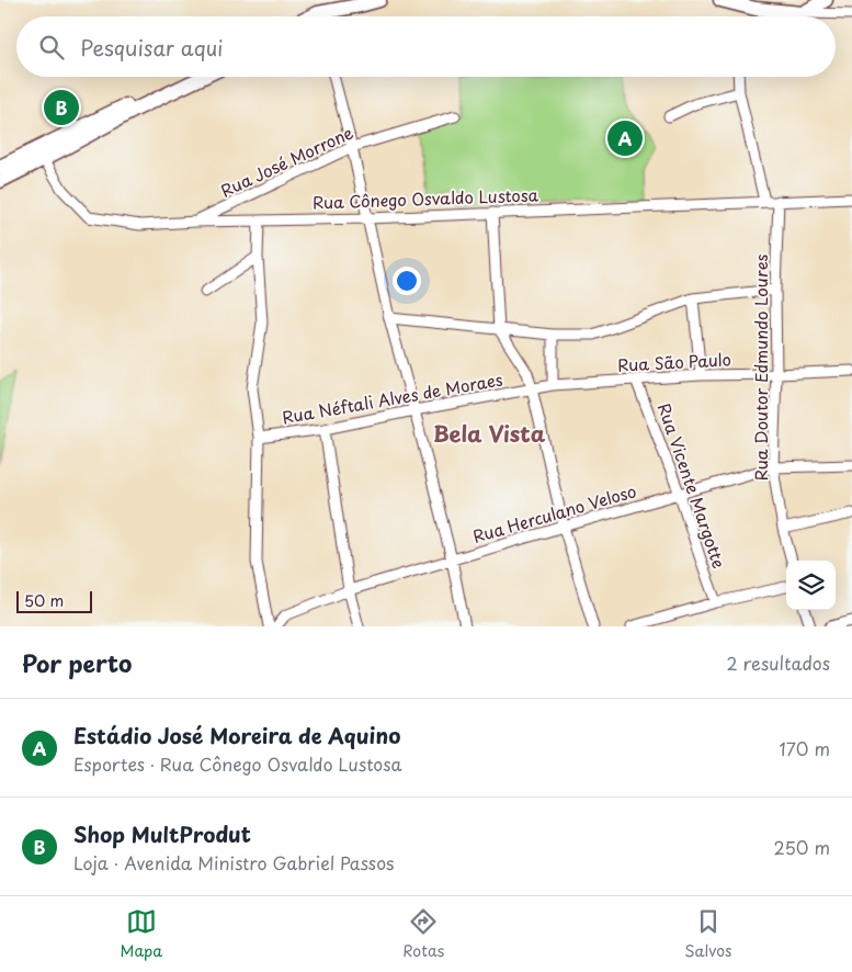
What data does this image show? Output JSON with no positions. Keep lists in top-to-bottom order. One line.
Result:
{"streets":{"street":["Rua José Morrone","Rua Cônego Osvaldo Lustosa","Rua São Paulo","Rua Doutor Edmundo Loures","Rua Néftali Alves de Moraes","Rua Vicente Margotte","Rua Herculano Veloso"]},"crossings":[["Rua José Morrone","Rua Cônego Osvaldo Lustosa"],["Rua Cônego Osvaldo Lustosa","Rua Doutor Edmundo Loures"],["Rua São Paulo","Rua Doutor Edmundo Loures"],["Rua São Paulo","Rua Néftali Alves de Moraes"],["Rua São Paulo","Rua Vicente Margotte"],["Rua Doutor Edmundo Loures","Rua Herculano Veloso"],["Rua Vicente Margotte","Rua Herculano Veloso"]],"districts":["Bela Vista"],"scale_bar":"50 m","page":{"search":"Pesquisar aqui","pins":["B","A"],"scale":"50 m","heading":["Por perto","2 resultados"],"list":[{"mark":"A","name":"Estádio José Moreira de Aquino","note":"Esportes · Rua Cônego Osvaldo Lustosa","value":"170 m"},{"mark":"B","name":"Shop MultProdut","note":"Loja · Avenida Ministro Gabriel Passos","value":"250 m"}],"nav":["Mapa","Rotas","Salvos"]}}
